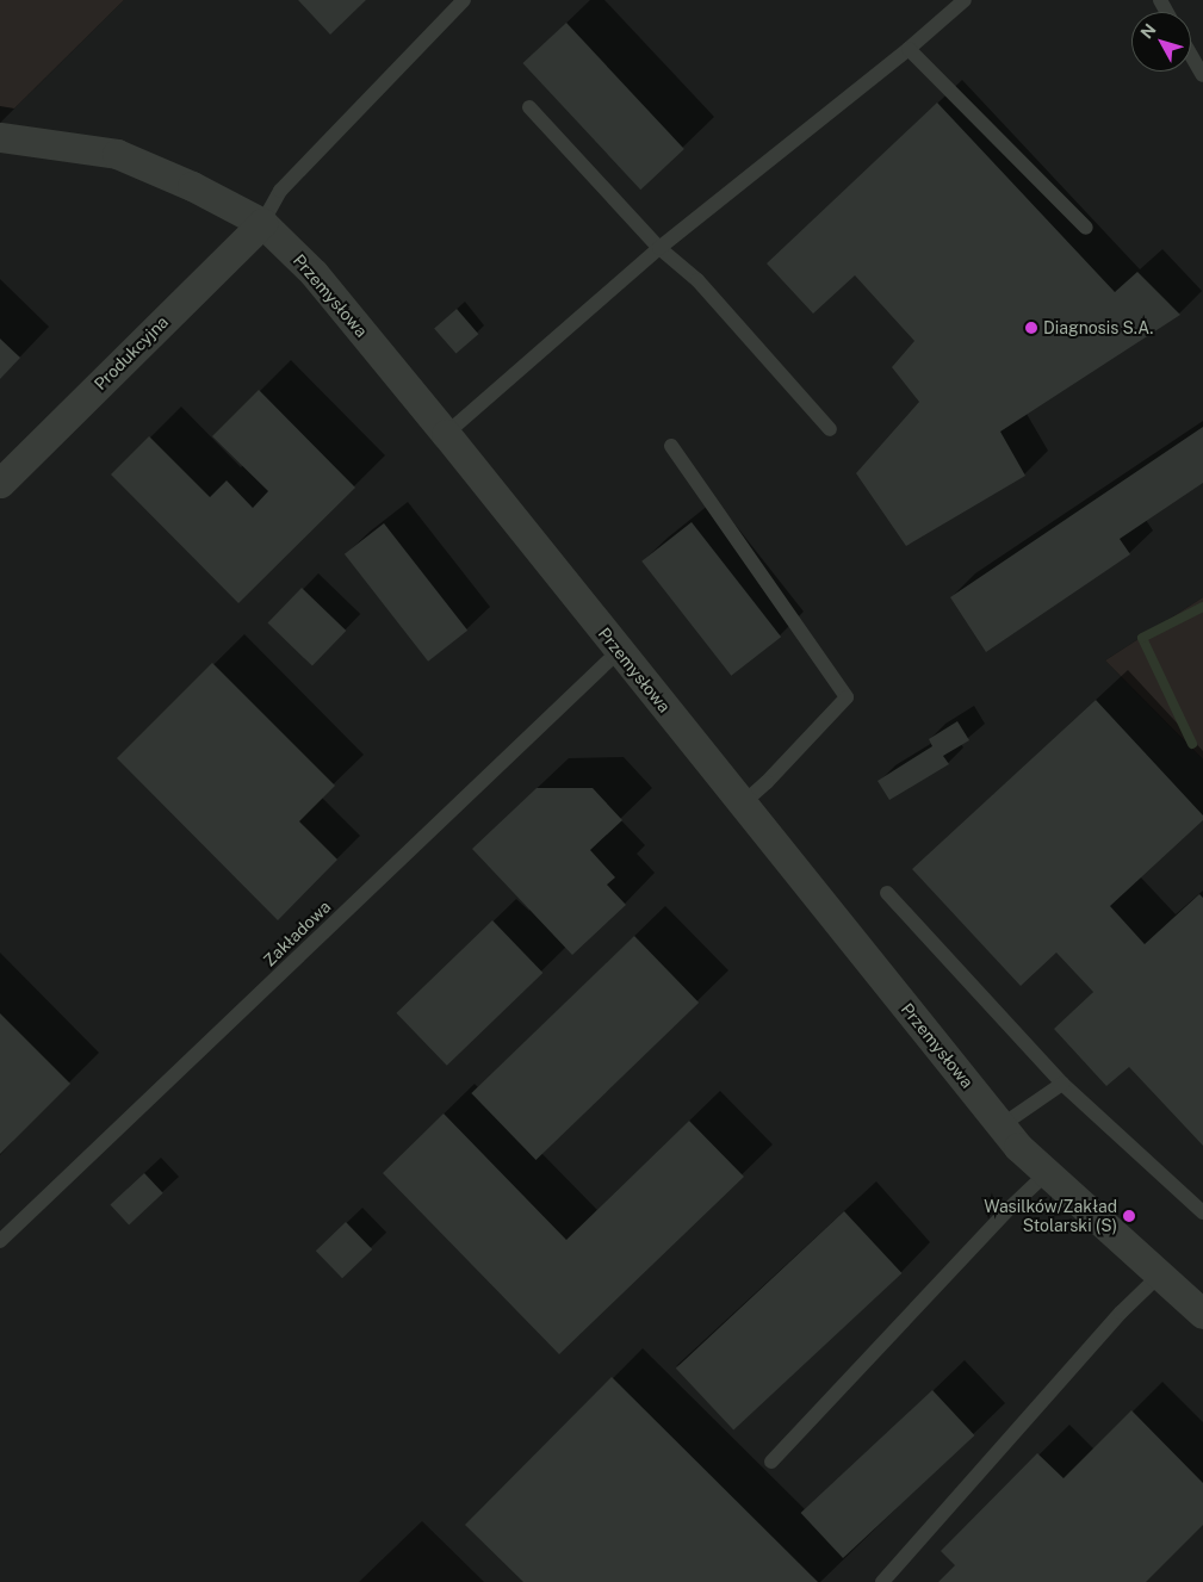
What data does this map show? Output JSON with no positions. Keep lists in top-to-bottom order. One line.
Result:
{"streets":{"street":["Przemysłowa","Produkcyjna"],"lane":["Zakładowa"]},"crossings":[["Przemysłowa","Produkcyjna"],["Przemysłowa","Zakładowa"]],"places":["Diagnosis S.A.","Wasilków/Zakład Stolarski (S)"],"north":"top left"}
